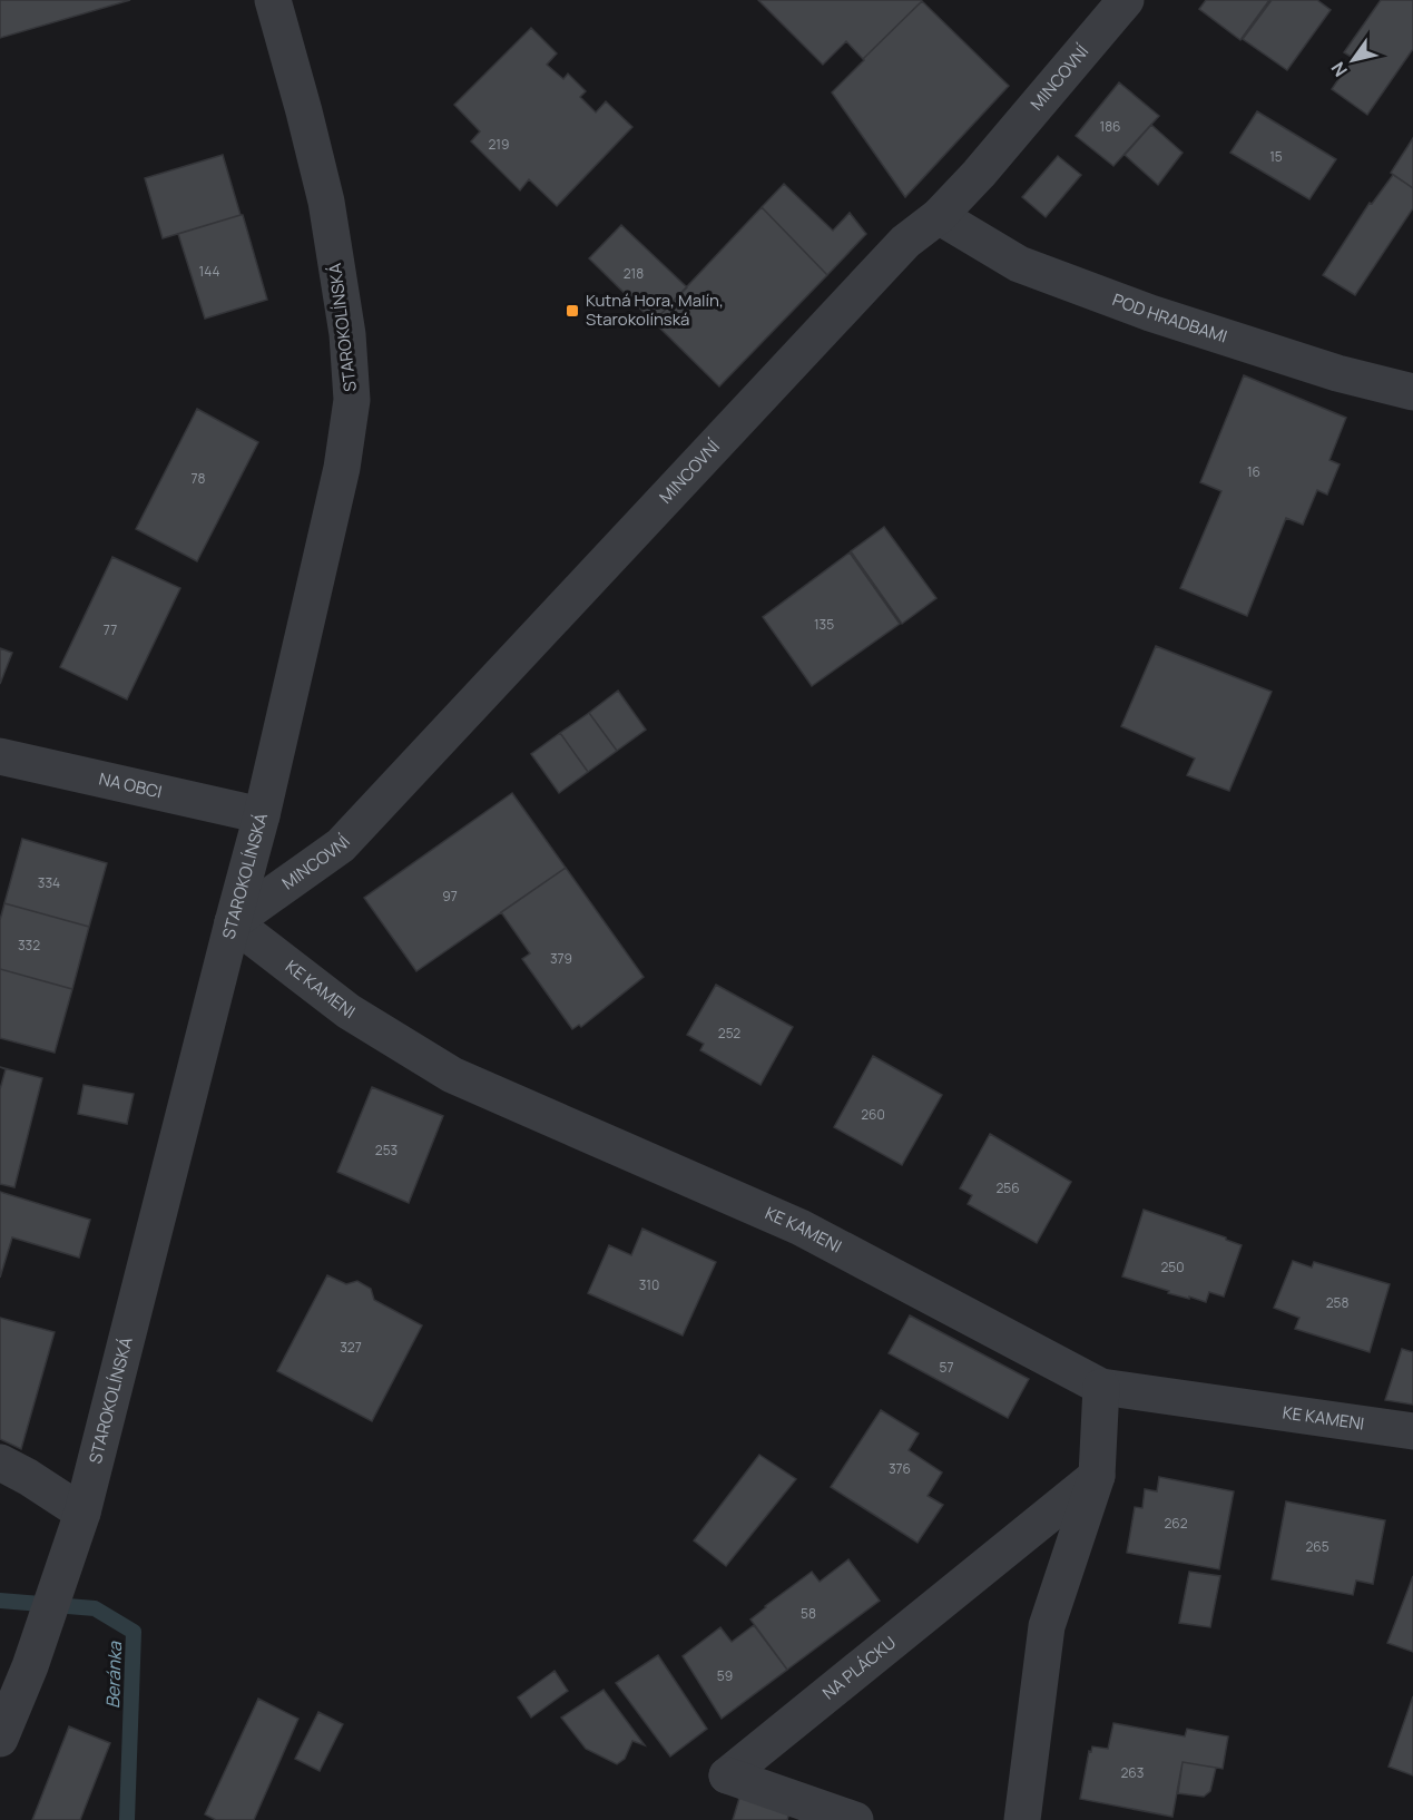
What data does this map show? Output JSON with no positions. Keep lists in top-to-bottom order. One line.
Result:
{"streets":{"street":["MINCOVNÍ","POD HRADBAMI","STAROKOLÍNSKÁ","NA OBCI","KE KAMENI","NA PLÁCKU"]},"crossings":[["MINCOVNÍ","POD HRADBAMI"],["MINCOVNÍ","STAROKOLÍNSKÁ"],["MINCOVNÍ","KE KAMENI"],["STAROKOLÍNSKÁ","NA OBCI"],["STAROKOLÍNSKÁ","KE KAMENI"]],"water":["Beránka"],"places":{"transit":["Kutná Hora, Malín, Starokolínská"]},"house_numbers":["186","219","15","144","218","16","78","135","77","334","97","332","379","252","260","253","256","250","310","258","327","57","376","262","265","58","59","263"],"north":"bottom left"}
